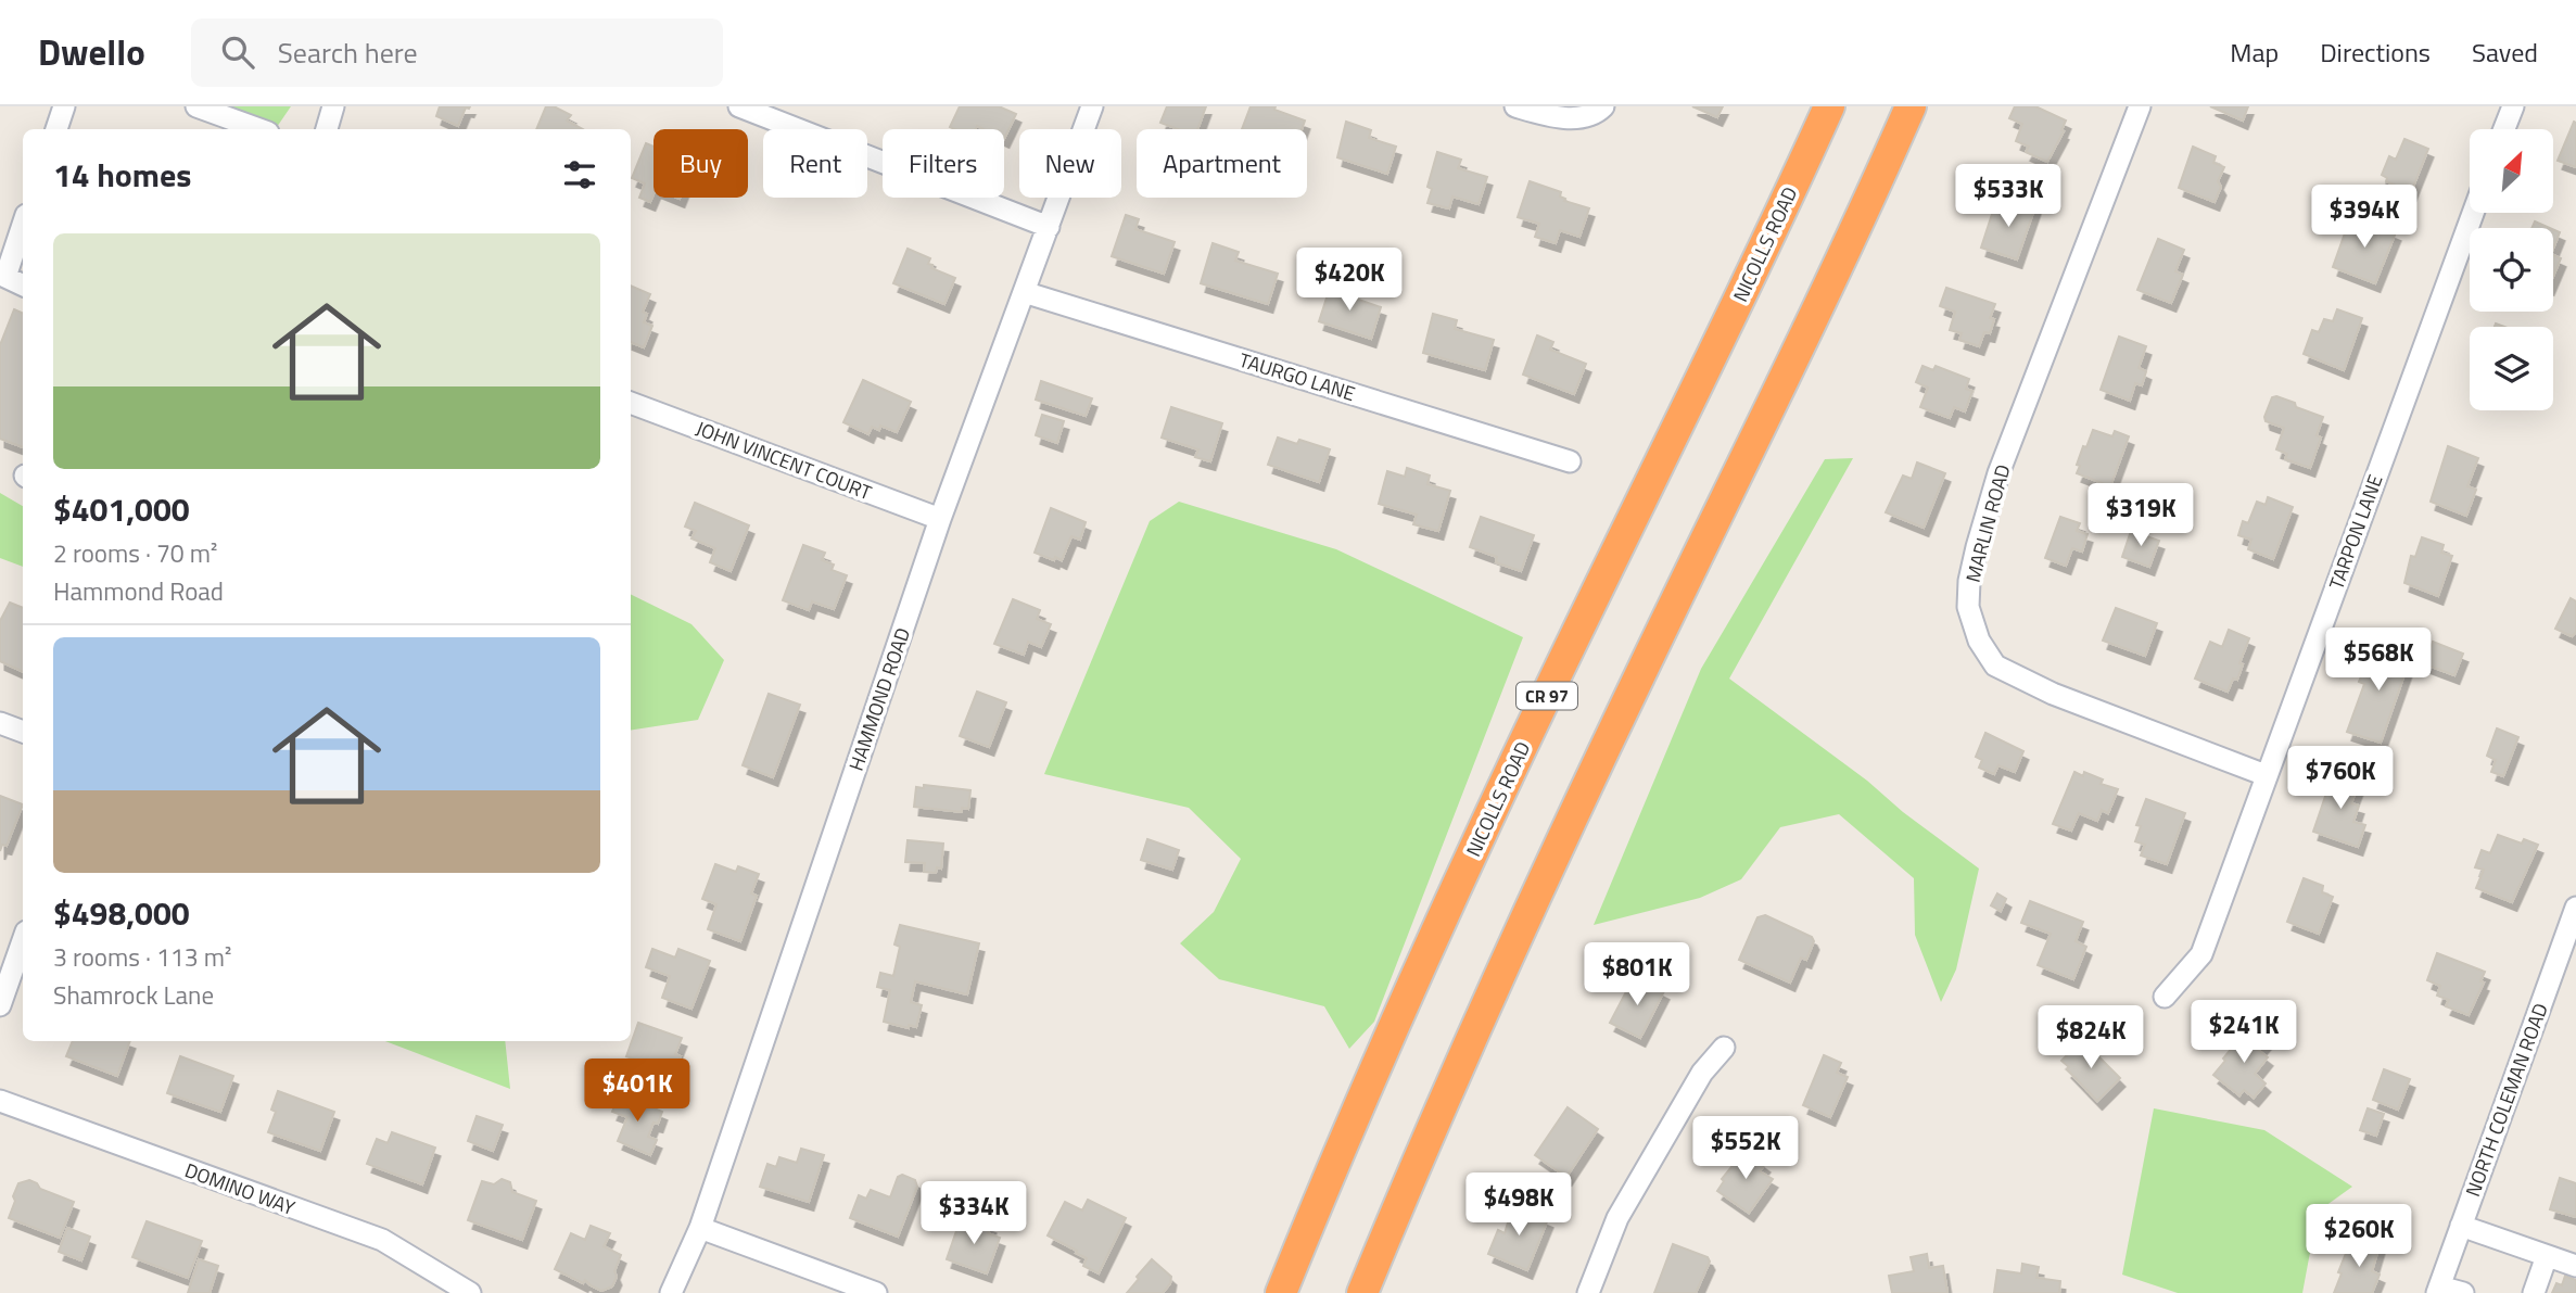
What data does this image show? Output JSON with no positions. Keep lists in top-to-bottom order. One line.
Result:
{"streets":{"highway":["NICOLLS ROAD","CR 97"],"street":["TAURGO LANE","JOHN VINCENT COURT","MARLIN ROAD","TARPON LANE","HAMMOND ROAD","NORTH COLEMAN ROAD","DOMINO WAY"]},"crossings":[["TAURGO LANE","HAMMOND ROAD"],["JOHN VINCENT COURT","HAMMOND ROAD"],["MARLIN ROAD","TARPON LANE"]],"north":"top right","page":{"header":"Dwello","search":"Search here","nav":["Map","Directions","Saved"],"chip":["Buy","Rent","Filters","New","Apartment"],"heading":"14 homes","price":["$533K","$394K","$420K","$319K","$568K","$760K","$801K","$241K","$824K","$401K","$552K","$498K","$334K","$260K"],"list":[{"name":"$401,000","note":"2 rooms · 70 m² · Hammond Road"},{"name":"$498,000","note":"3 rooms · 113 m² · Shamrock Lane"}]}}
